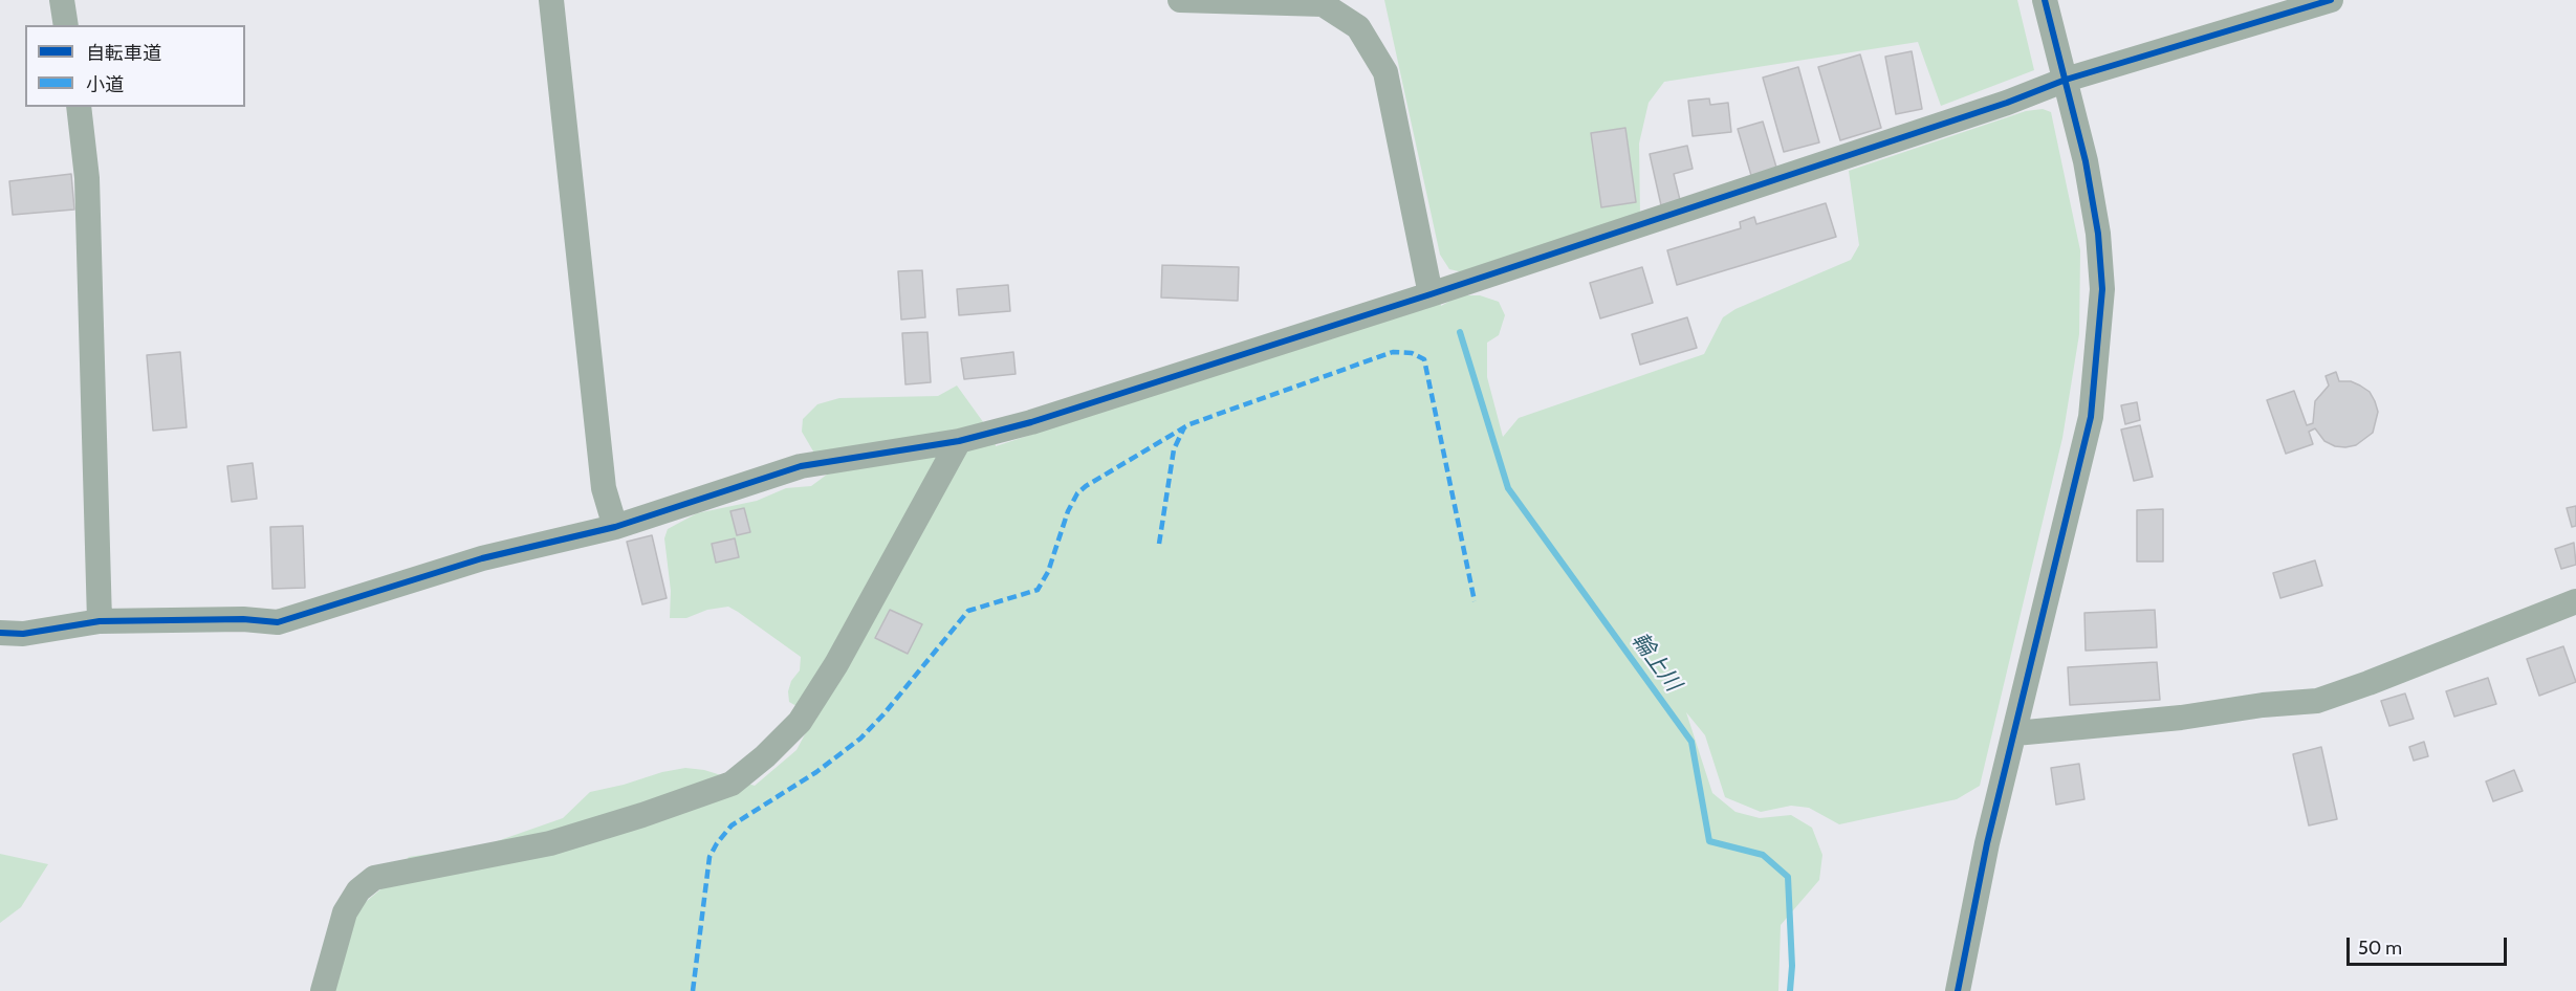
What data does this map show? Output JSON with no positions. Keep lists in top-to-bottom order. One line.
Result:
{"water":["輪上川"],"legend":["自転車道","小道"],"scale_bar":"50 m"}
